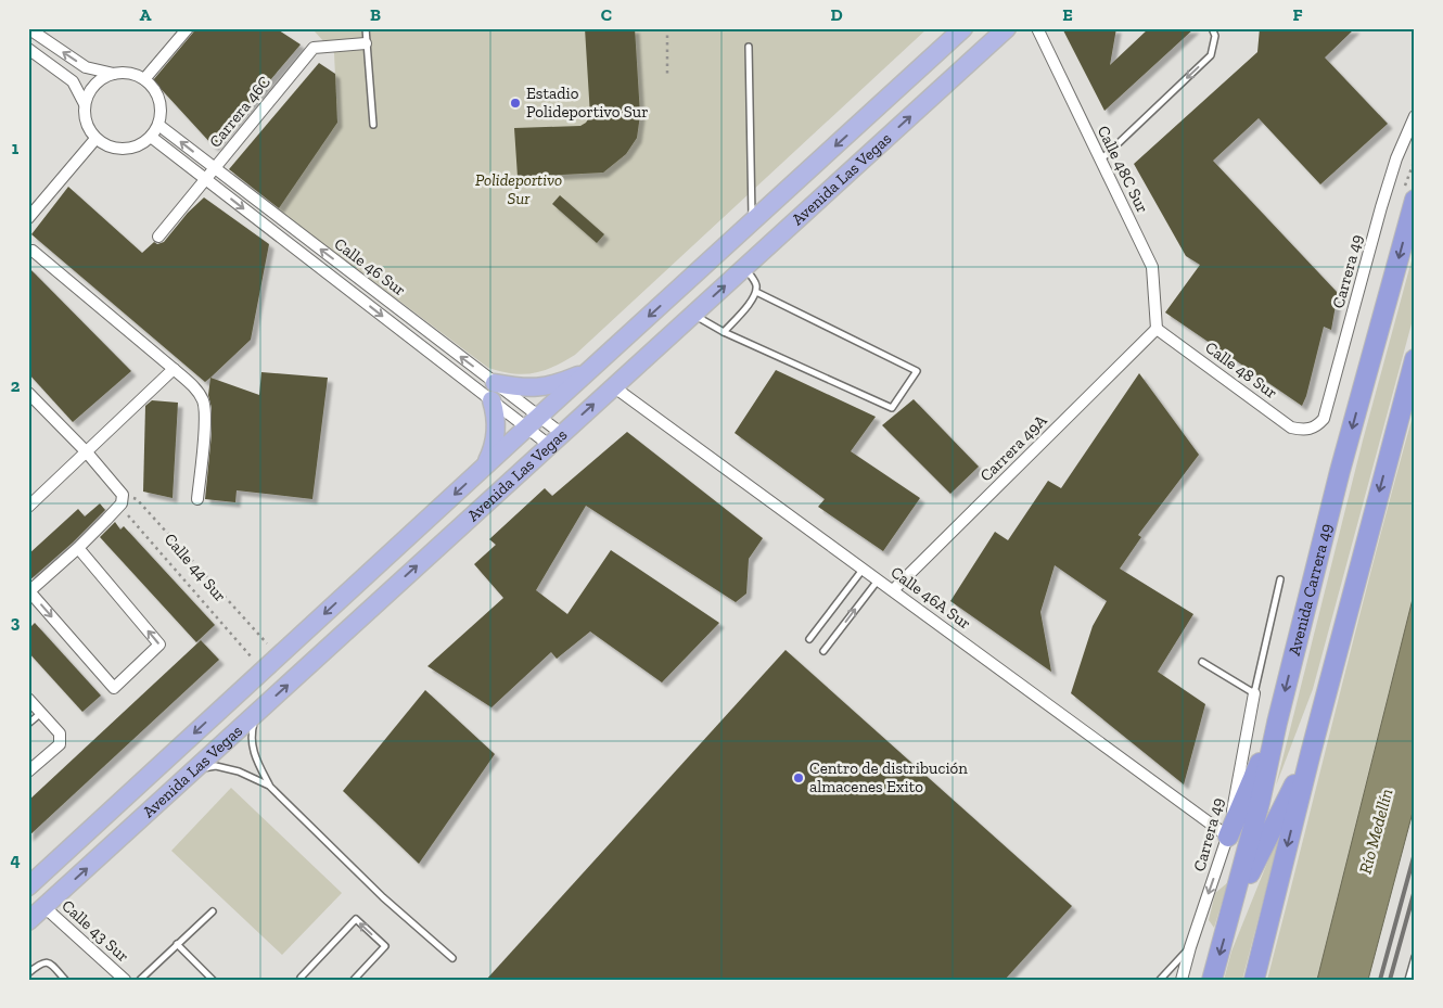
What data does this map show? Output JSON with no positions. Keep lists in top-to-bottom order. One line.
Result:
{"streets":{"highway":["Avenida Carrera 49"],"main road":["Avenida Las Vegas"],"street":["Carrera 46C","Calle 48C Sur","Calle 46 Sur","Carrera 49","Calle 48 Sur","Carrera 49A","Calle 46A Sur","Calle 43 Sur"],"path":["Calle 44 Sur"]},"crossings":[["Carrera 46C","Calle 46 Sur"],["Calle 48C Sur","Calle 48 Sur"],["Calle 48C Sur","Carrera 49A"],["Avenida Las Vegas","Calle 46 Sur"],["Avenida Las Vegas","Calle 46A Sur"],["Avenida Las Vegas","Calle 43 Sur"],["Carrera 49","Calle 48 Sur"],["Carrera 49","Calle 46A Sur"],["Calle 48 Sur","Carrera 49A"],["Carrera 49A","Calle 46A Sur"]],"water":["Río Medellín"],"parks":["Polideportivo Sur"],"places":["Estadio Polideportivo Sur","Centro de distribución almacenes Exito"],"grid":{"columns":["A","B","C","D","E","F"],"rows":["1","2","3","4"]}}
